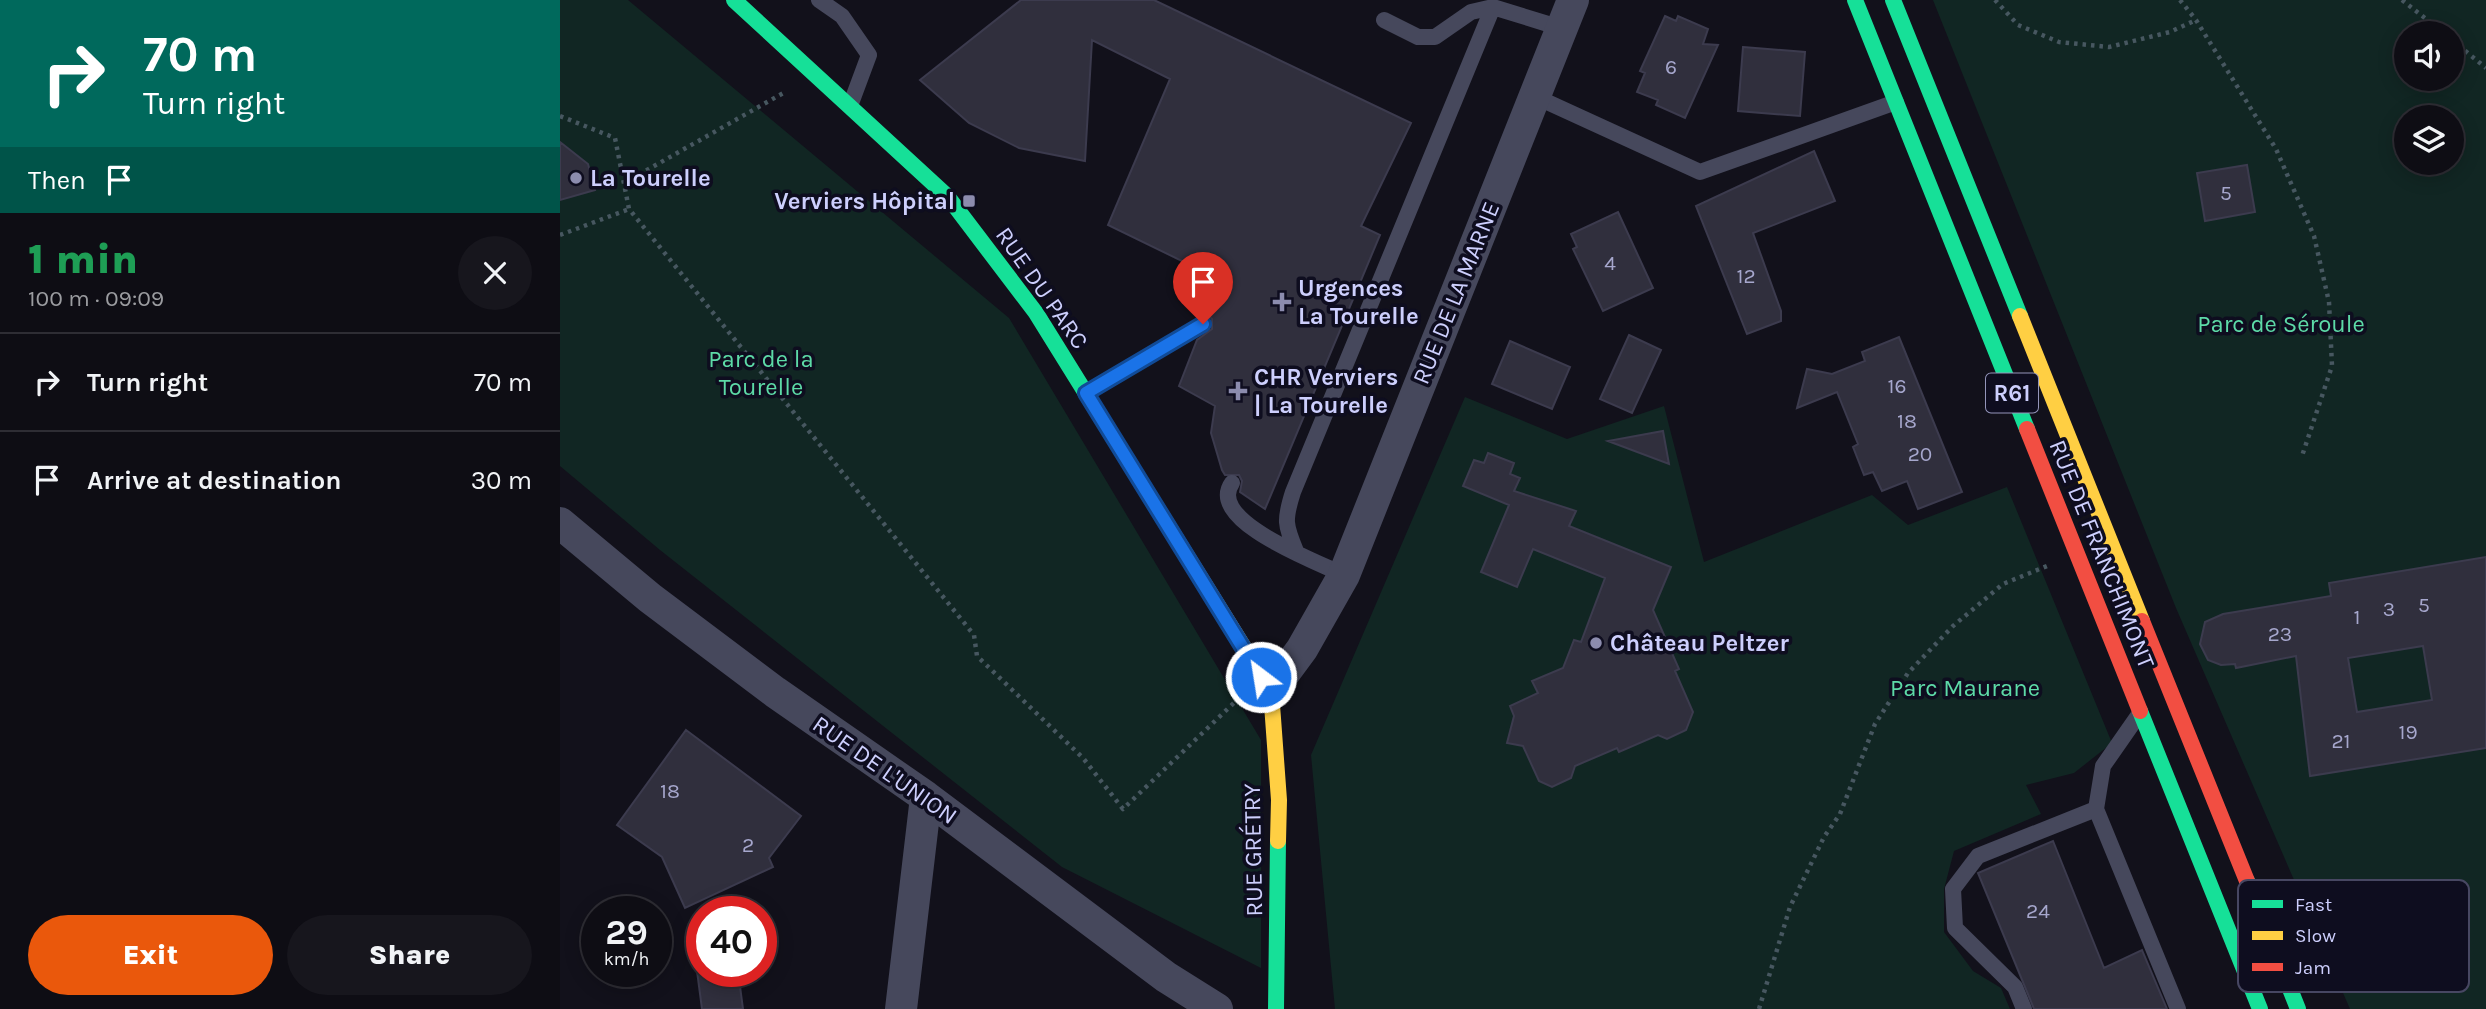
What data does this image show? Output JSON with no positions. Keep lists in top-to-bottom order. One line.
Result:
{"streets":{"main road":["RUE DU PARC","R61","RUE DE FRANCHIMONT","RUE GRÉTRY"],"street":["RUE DE LA MARNE","RUE DE L'UNION"]},"crossings":[["RUE DU PARC","RUE DE LA MARNE"],["RUE DU PARC","RUE GRÉTRY"],["RUE DE LA MARNE","RUE GRÉTRY"]],"parks":["Parc de Séroule","Parc de la Tourelle","Parc Maurane"],"places":{"other":["La Tourelle","Château Peltzer"],"transit":["Verviers Hôpital"],"health":["Urgences La Tourelle","CHR Verviers | La Tourelle"]},"house_numbers":["6","5","4","12","16","18","20","5","3","1","23","19","21","18","2","24"],"legend":["Fast","Slow","Jam"],"page":{"turn":["70 m","Turn right"],"then":"Then","heading":["1 min","100 m · 09:09"],"list":[{"name":"Turn right","value":"70 m"},{"name":"Arrive at destination","value":"30 m"}],"speed":"29 km/h","limit":"40","buttons":["Exit","Share"]}}
